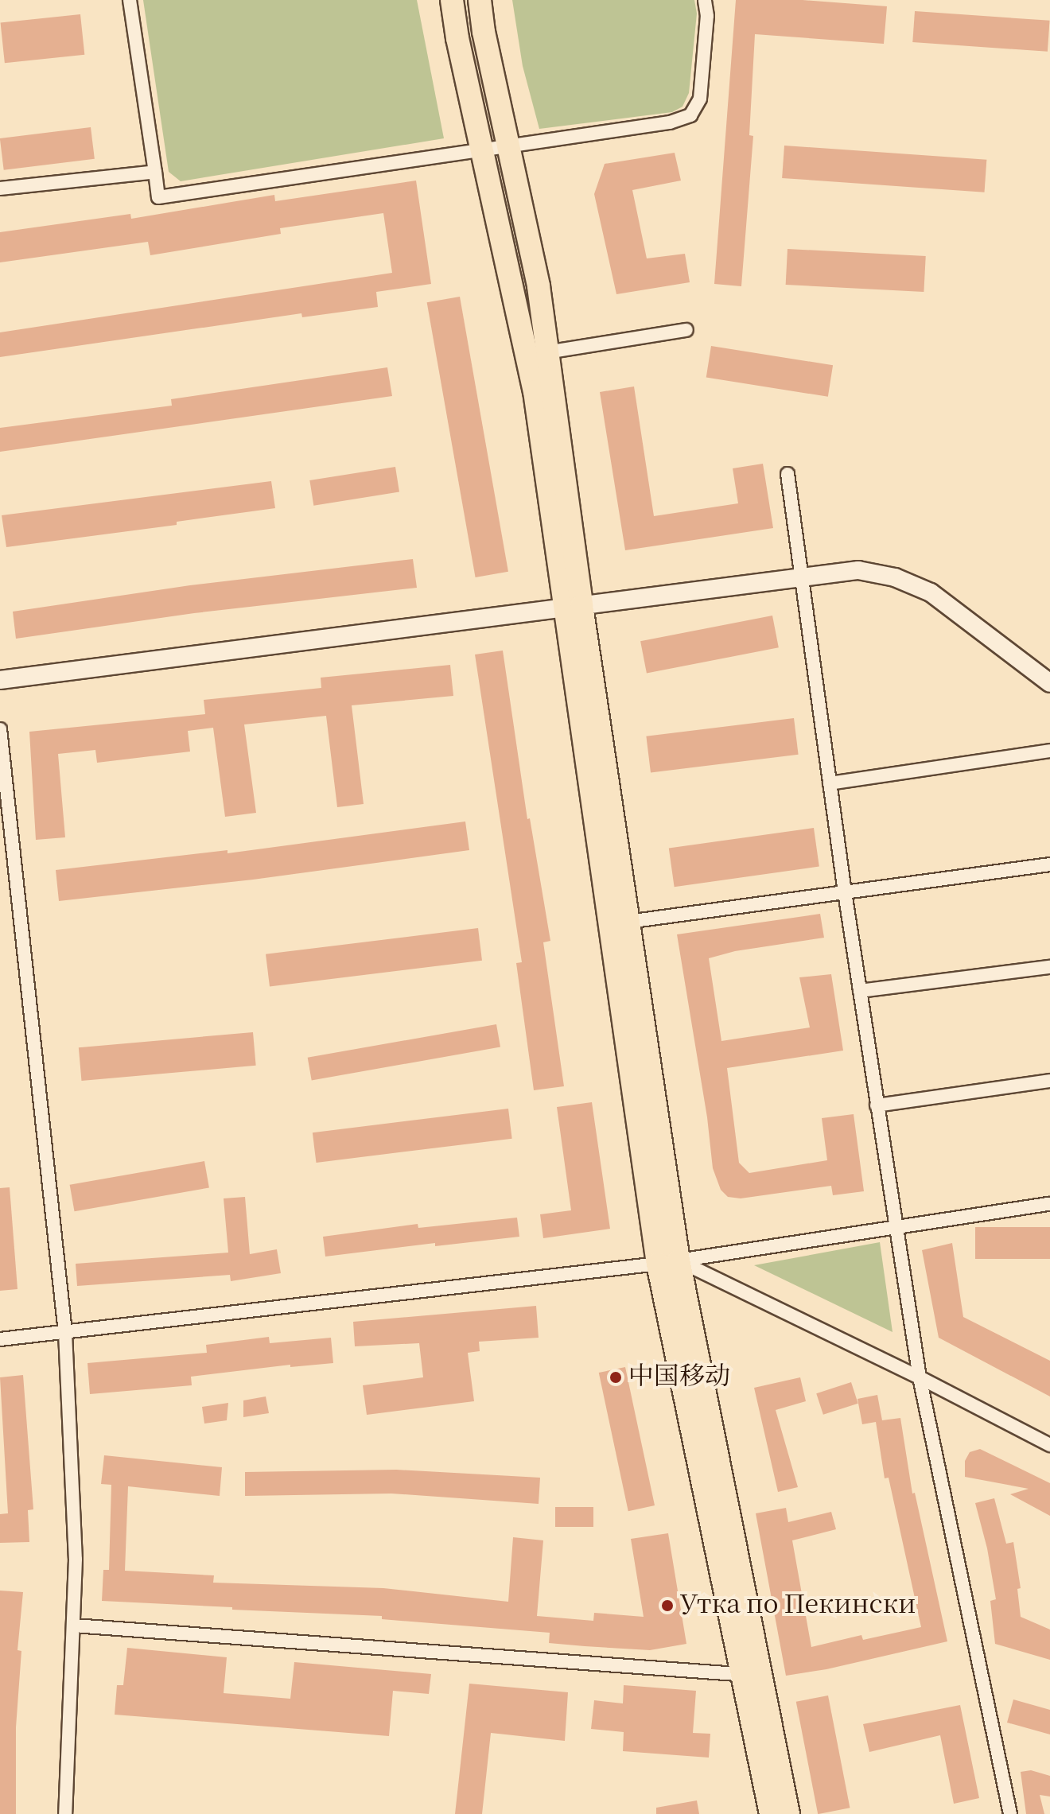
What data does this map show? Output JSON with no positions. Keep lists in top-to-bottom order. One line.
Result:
{"places":["中国移动","Утка по Пекински"]}
